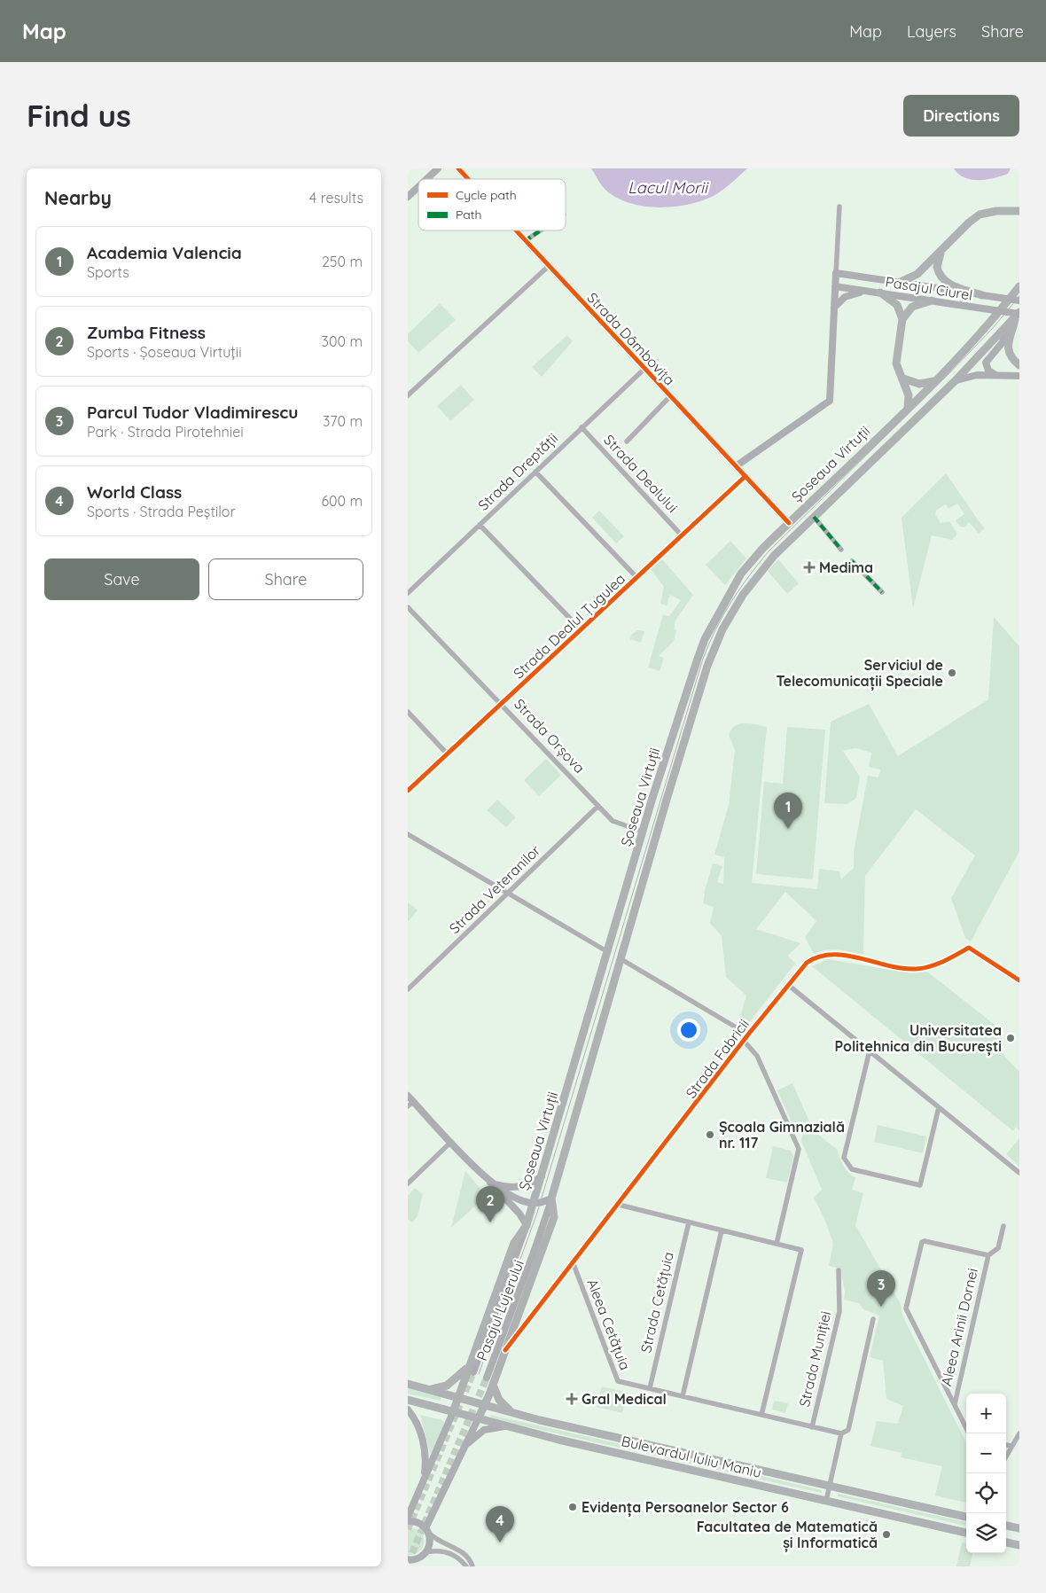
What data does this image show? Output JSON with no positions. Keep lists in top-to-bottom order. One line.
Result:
{"streets":{"main road":["Șoseaua Virtuții","Bulevardul Iuliu Maniu"],"street":["Pasajul Ciurel","Strada Dâmbovița","Strada Dreptății","Strada Dealului","Strada Dealul Țugulea","Strada Orșova","Strada Veteranilor","Strada Fabricii","Strada Cetățuia","Pasajul Lujerului","Aleea Cetățuia","Aleea Arinii Dornei","Strada Muniției"]},"crossings":[["Pasajul Ciurel","Șoseaua Virtuții"],["Strada Dâmbovița","Șoseaua Virtuții"],["Strada Dâmbovița","Strada Dreptății"],["Strada Dâmbovița","Strada Dealul Țugulea"],["Șoseaua Virtuții","Strada Orșova"],["Șoseaua Virtuții","Strada Fabricii"],["Șoseaua Virtuții","Pasajul Lujerului"],["Șoseaua Virtuții","Bulevardul Iuliu Maniu"],["Strada Dreptății","Strada Dealului"],["Strada Dealului","Strada Dealul Țugulea"],["Strada Dealul Țugulea","Strada Orșova"],["Strada Orșova","Strada Veteranilor"],["Strada Fabricii","Aleea Cetățuia"],["Strada Cetățuia","Aleea Cetățuia"],["Aleea Cetățuia","Strada Muniției"]],"water":["Lacul Morii"],"places":{"health":["Medima","Gral Medical"],"other":["Serviciul de Telecomunicații Speciale","Universitatea Politehnica din București","Școala Gimnazială nr. 117","Evidența Persoanelor Sector 6","Facultatea de Matematică și Informatică"]},"legend":["Cycle path","Path"],"page":{"header":"Map","nav":["Map","Layers","Share"],"buttons":["Directions",["Save","Share"]],"title":"Find us","heading":["Nearby","4 results"],"list":[{"mark":"1","name":"Academia Valencia","note":"Sports","value":"250 m"},{"mark":"2","name":"Zumba Fitness","note":"Sports · Șoseaua Virtuții","value":"300 m"},{"mark":"3","name":"Parcul Tudor Vladimirescu","note":"Park · Strada Pirotehniei","value":"370 m"},{"mark":"4","name":"World Class","note":"Sports · Strada Peștilor","value":"600 m"}],"pins":["1","2","3","4"],"map_buttons":["+","−"]}}
